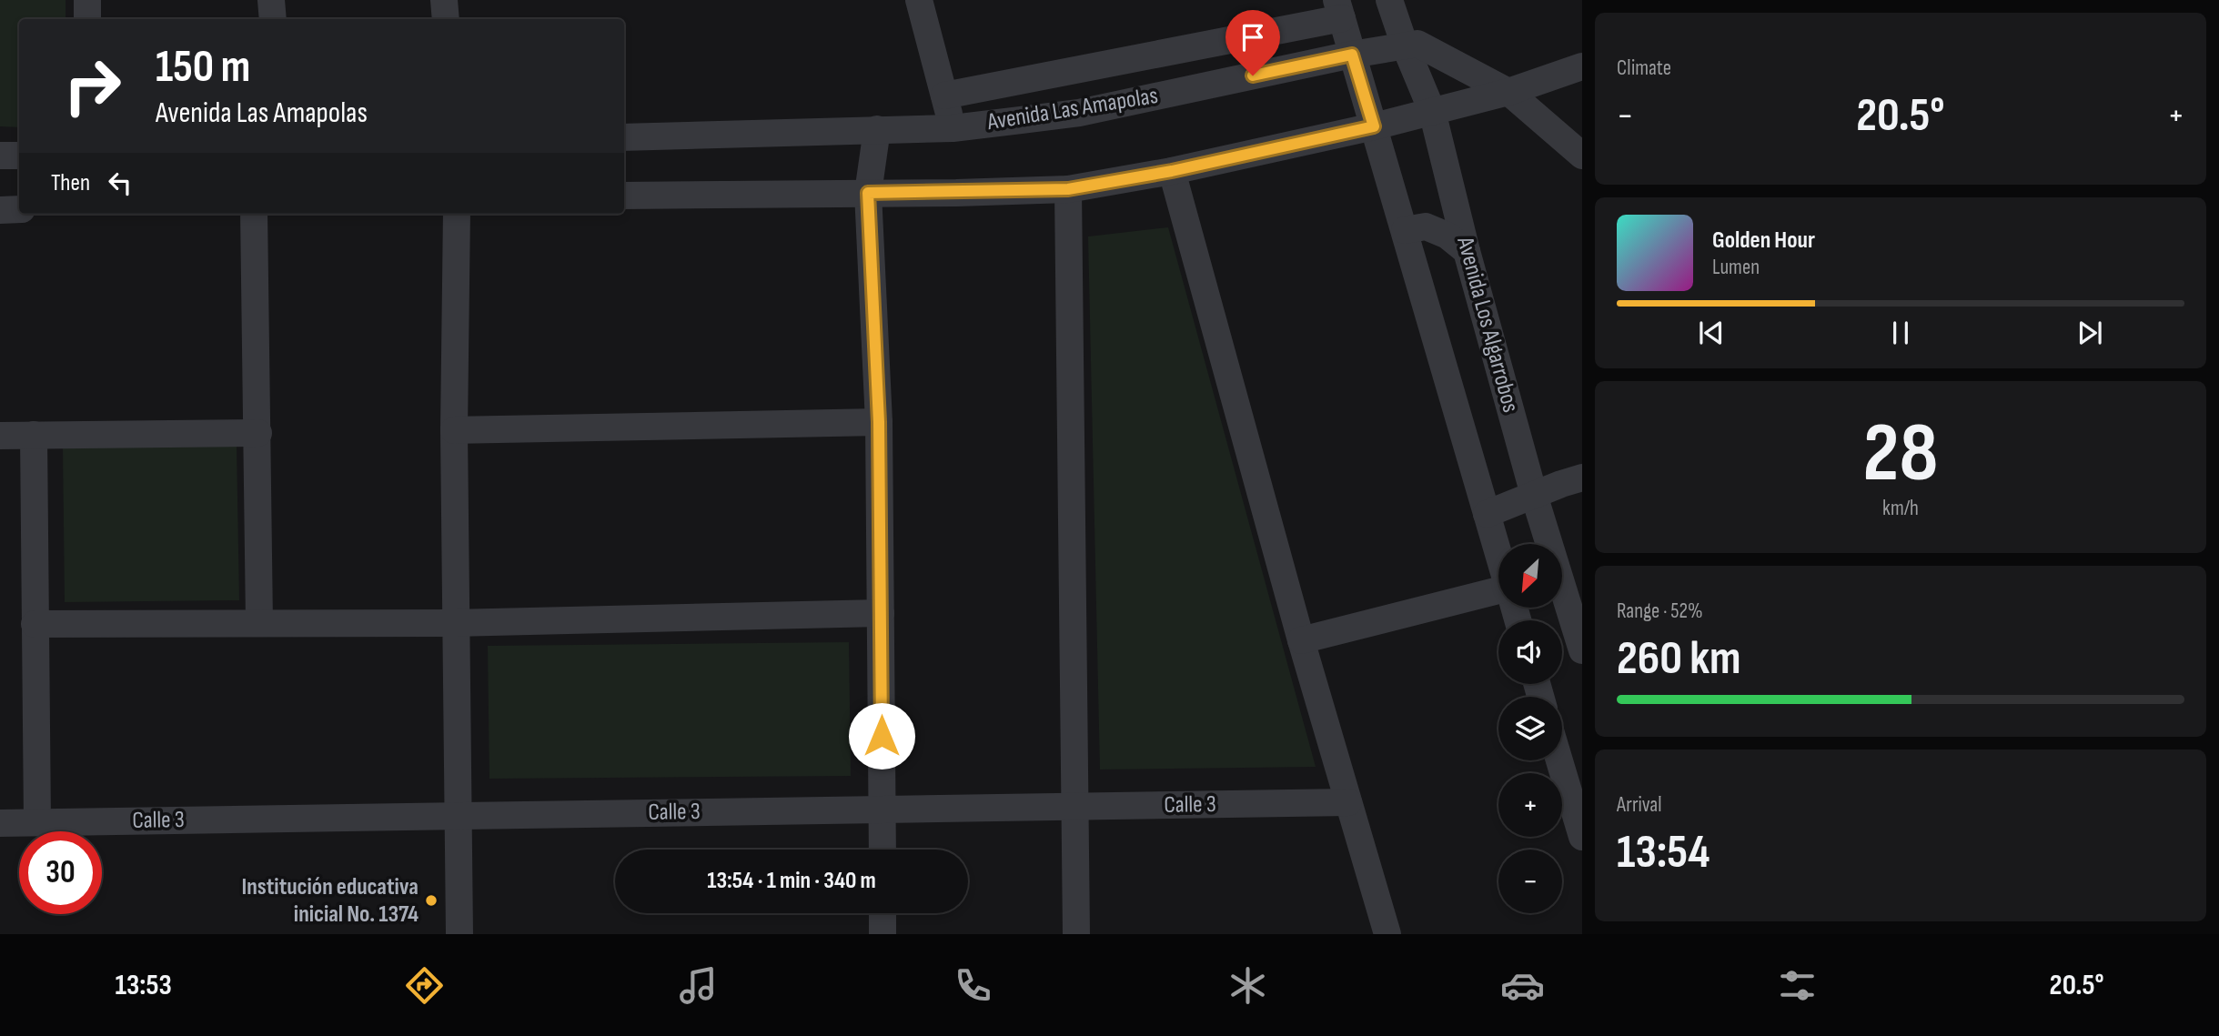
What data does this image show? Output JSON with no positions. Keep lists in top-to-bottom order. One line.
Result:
{"streets":{"street":["Avenida Las Amapolas","Avenida Los Algarrobos","Calle 3"]},"crossings":[["Avenida Las Amapolas","Avenida Los Algarrobos"]],"places":["Institución educativa inicial No. 1374"],"north":"bottom left","page":{"tile":["Climate",["28","km/h"],["Range · 52%","260 km"],["Arrival","13:54"]],"turn":["150 m","Avenida Las Amapolas"],"heat":["−","20.5°","+"],"then":"Then","song":["Golden Hour","Lumen"],"map_buttons":["+","−"],"limit":"30","trip":"13:54 · 1 min · 340 m","tabs":["13:53","20.5°"]}}
